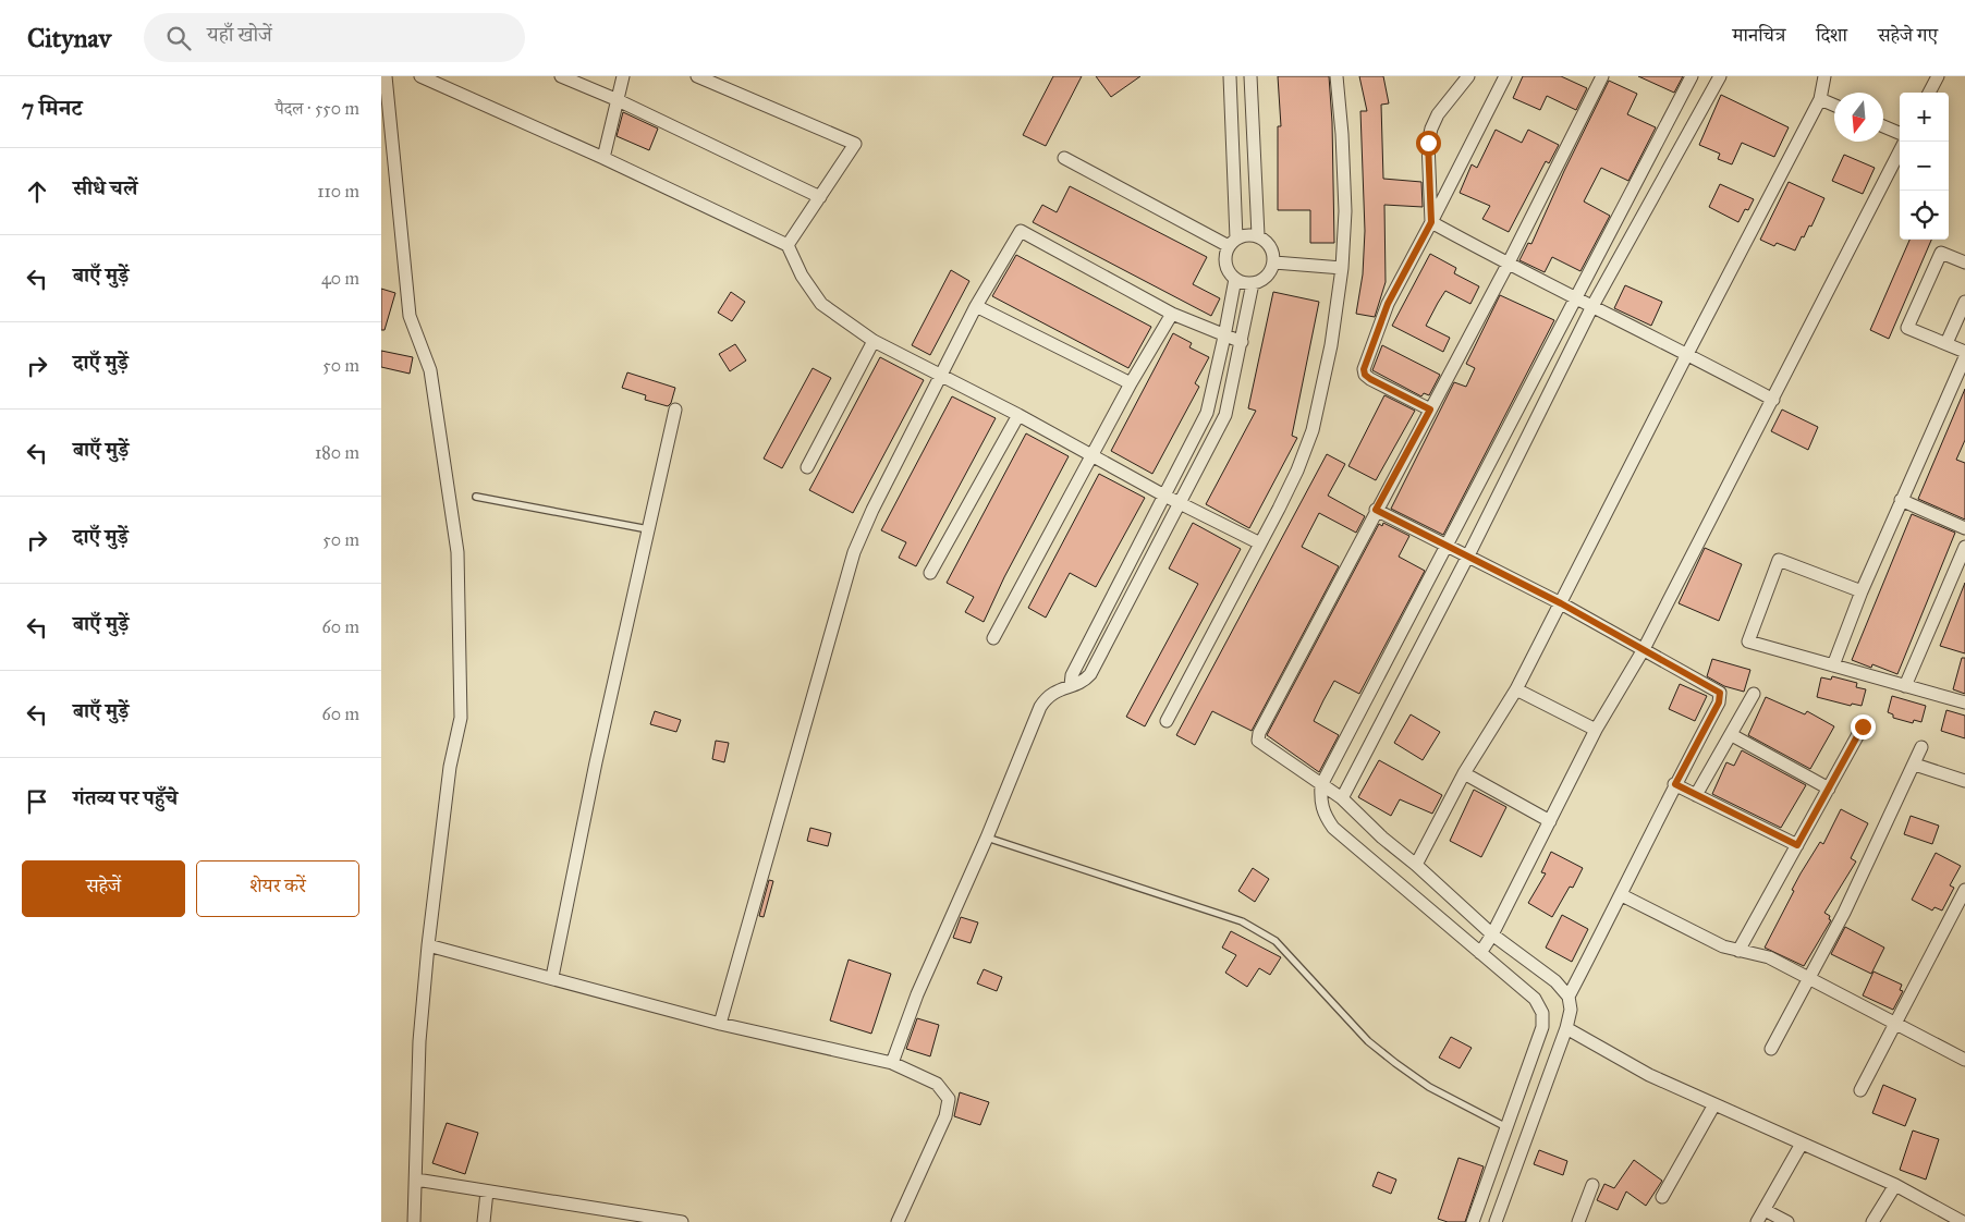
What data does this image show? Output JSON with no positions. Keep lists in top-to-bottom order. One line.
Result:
{"north":"bottom","page":{"header":"Citynav","search":"यहाँ खोजें","nav":["मानचित्र","दिशा","सहेजे गए"],"heading":["7 मिनट","पैदल · 550 m"],"map_buttons":["+","−"],"list":[["सीधे चलें","110 m"],["बाएँ मुड़ें","40 m"],["दाएँ मुड़ें","50 m"],["बाएँ मुड़ें","180 m"],["दाएँ मुड़ें","50 m"],["बाएँ मुड़ें","60 m"],["बाएँ मुड़ें","60 m"],"गंतव्य पर पहुँचे"],"buttons":["सहेजें","शेयर करें"]}}
